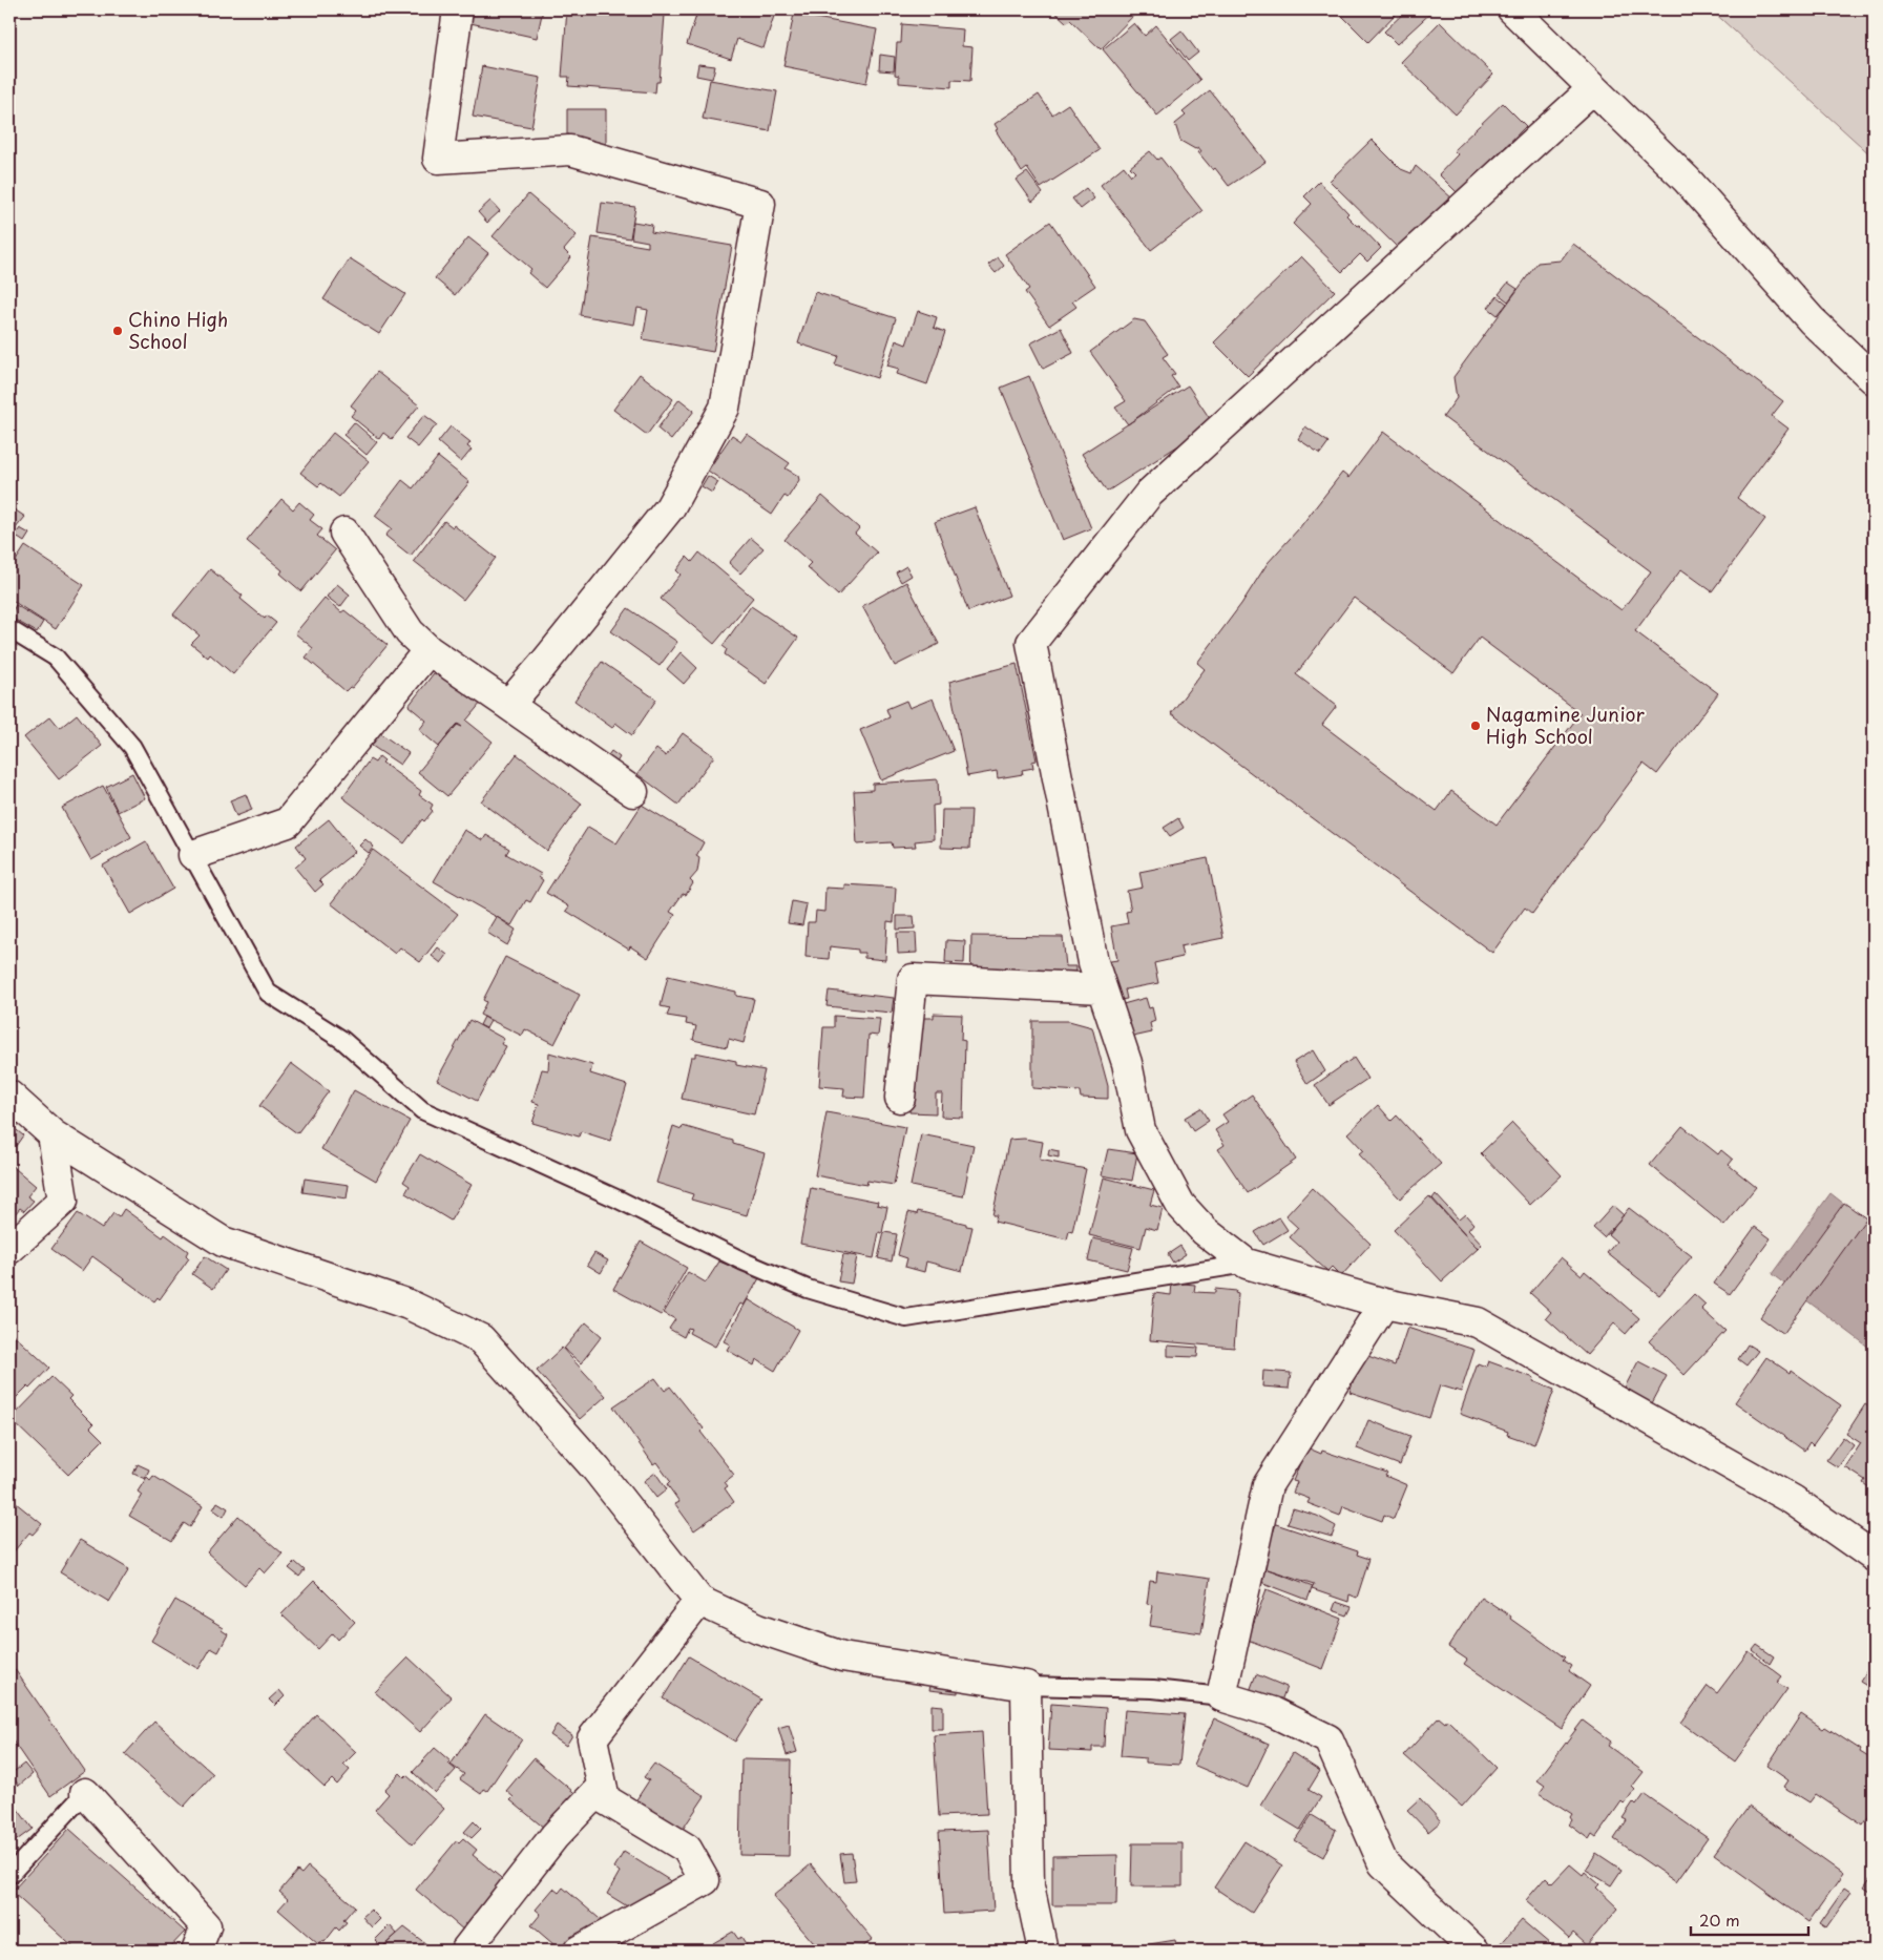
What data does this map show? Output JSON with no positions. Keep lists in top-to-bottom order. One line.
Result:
{"places":["Chino High School","Nagamine Junior High School"],"scale_bar":"20 m"}
